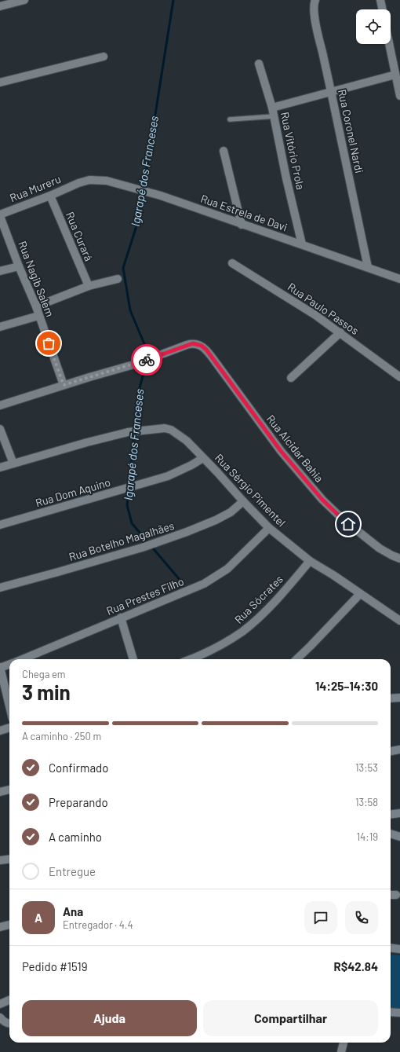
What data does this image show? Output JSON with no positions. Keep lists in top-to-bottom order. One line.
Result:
{"streets":{"street":["Rua Coronel Nardi","Rua Vitório Prola","Rua Mureru","Rua Estrela de Davi","Rua Curará","Rua Nagib Salem","Rua Paulo Passos","Rua Alcidar Bahia","Rua Sérgio Pimentel","Rua Dom Aquino","Rua Botelho Magalhães","Rua Prestes Filho","Rua Sócrates"]},"crossings":[["Rua Coronel Nardi","Rua Estrela de Davi"],["Rua Vitório Prola","Rua Estrela de Davi"],["Rua Mureru","Rua Estrela de Davi"],["Rua Mureru","Rua Curará"],["Rua Mureru","Rua Nagib Salem"],["Rua Nagib Salem","Rua Alcidar Bahia"],["Rua Sérgio Pimentel","Rua Dom Aquino"],["Rua Sérgio Pimentel","Rua Botelho Magalhães"],["Rua Sérgio Pimentel","Rua Prestes Filho"],["Rua Sérgio Pimentel","Rua Sócrates"]],"water":["Igarapé dos Franceses"],"page":{"heading":["3 min","Chega em","14:25–14:30"],"panel":["Ana","Entregador · 4.4","Pedido #1519","R$42.84"],"bar":"A caminho · 250 m","list":[["Confirmado","13:53"],["Preparando","13:58"],["A caminho","14:19"],"Entregue"],"round":"A","buttons":["Ajuda","Compartilhar"]}}
